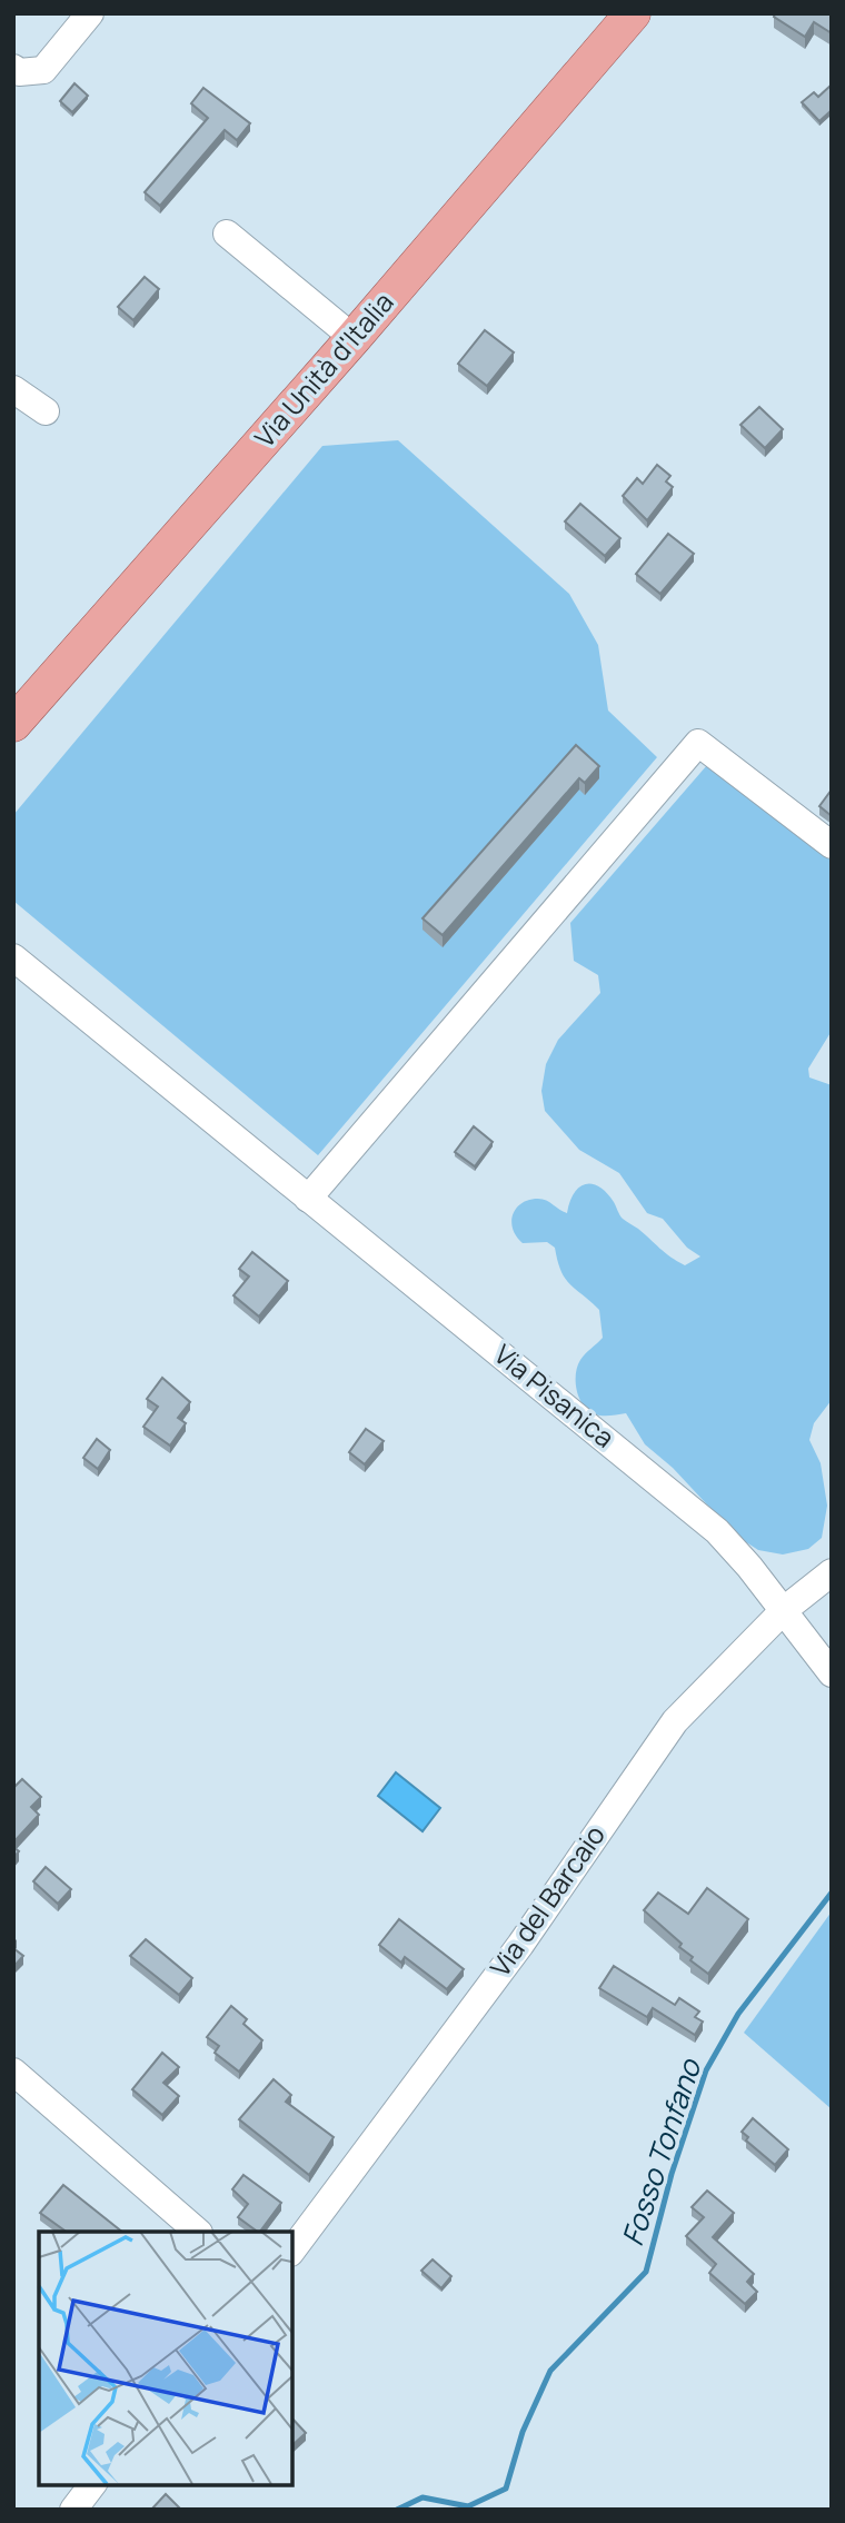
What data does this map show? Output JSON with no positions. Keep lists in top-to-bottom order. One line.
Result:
{"streets":{"main road":["Via Unità d'Italia"],"street":["Via Pisanica","Via del Barcaio"]},"crossings":[["Via Pisanica","Via del Barcaio"]],"water":["Fosso Tonfano"]}
